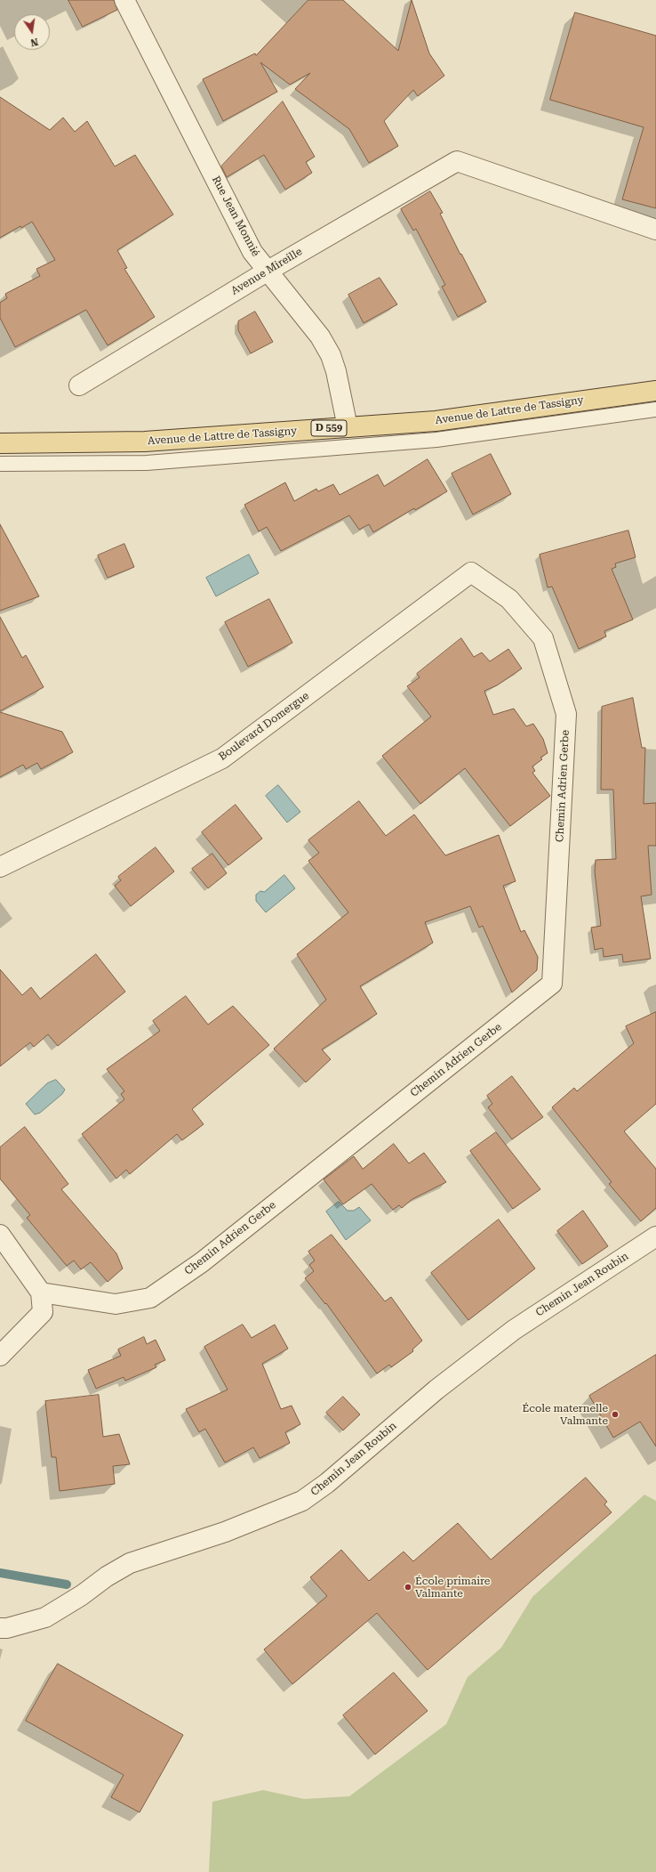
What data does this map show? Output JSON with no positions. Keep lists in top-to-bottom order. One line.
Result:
{"streets":{"main road":["Avenue de Lattre de Tassigny","D 559"],"street":["Rue Jean Monnié","Avenue Mireille","Boulevard Domergue","Chemin Adrien Gerbe","Chemin Jean Roubin"]},"crossings":[["Rue Jean Monnié","Avenue Mireille"],["Rue Jean Monnié","Avenue de Lattre de Tassigny"],["Boulevard Domergue","Chemin Adrien Gerbe"]],"places":["École maternelle Valmante","École primaire Valmante"],"north":"bottom"}
